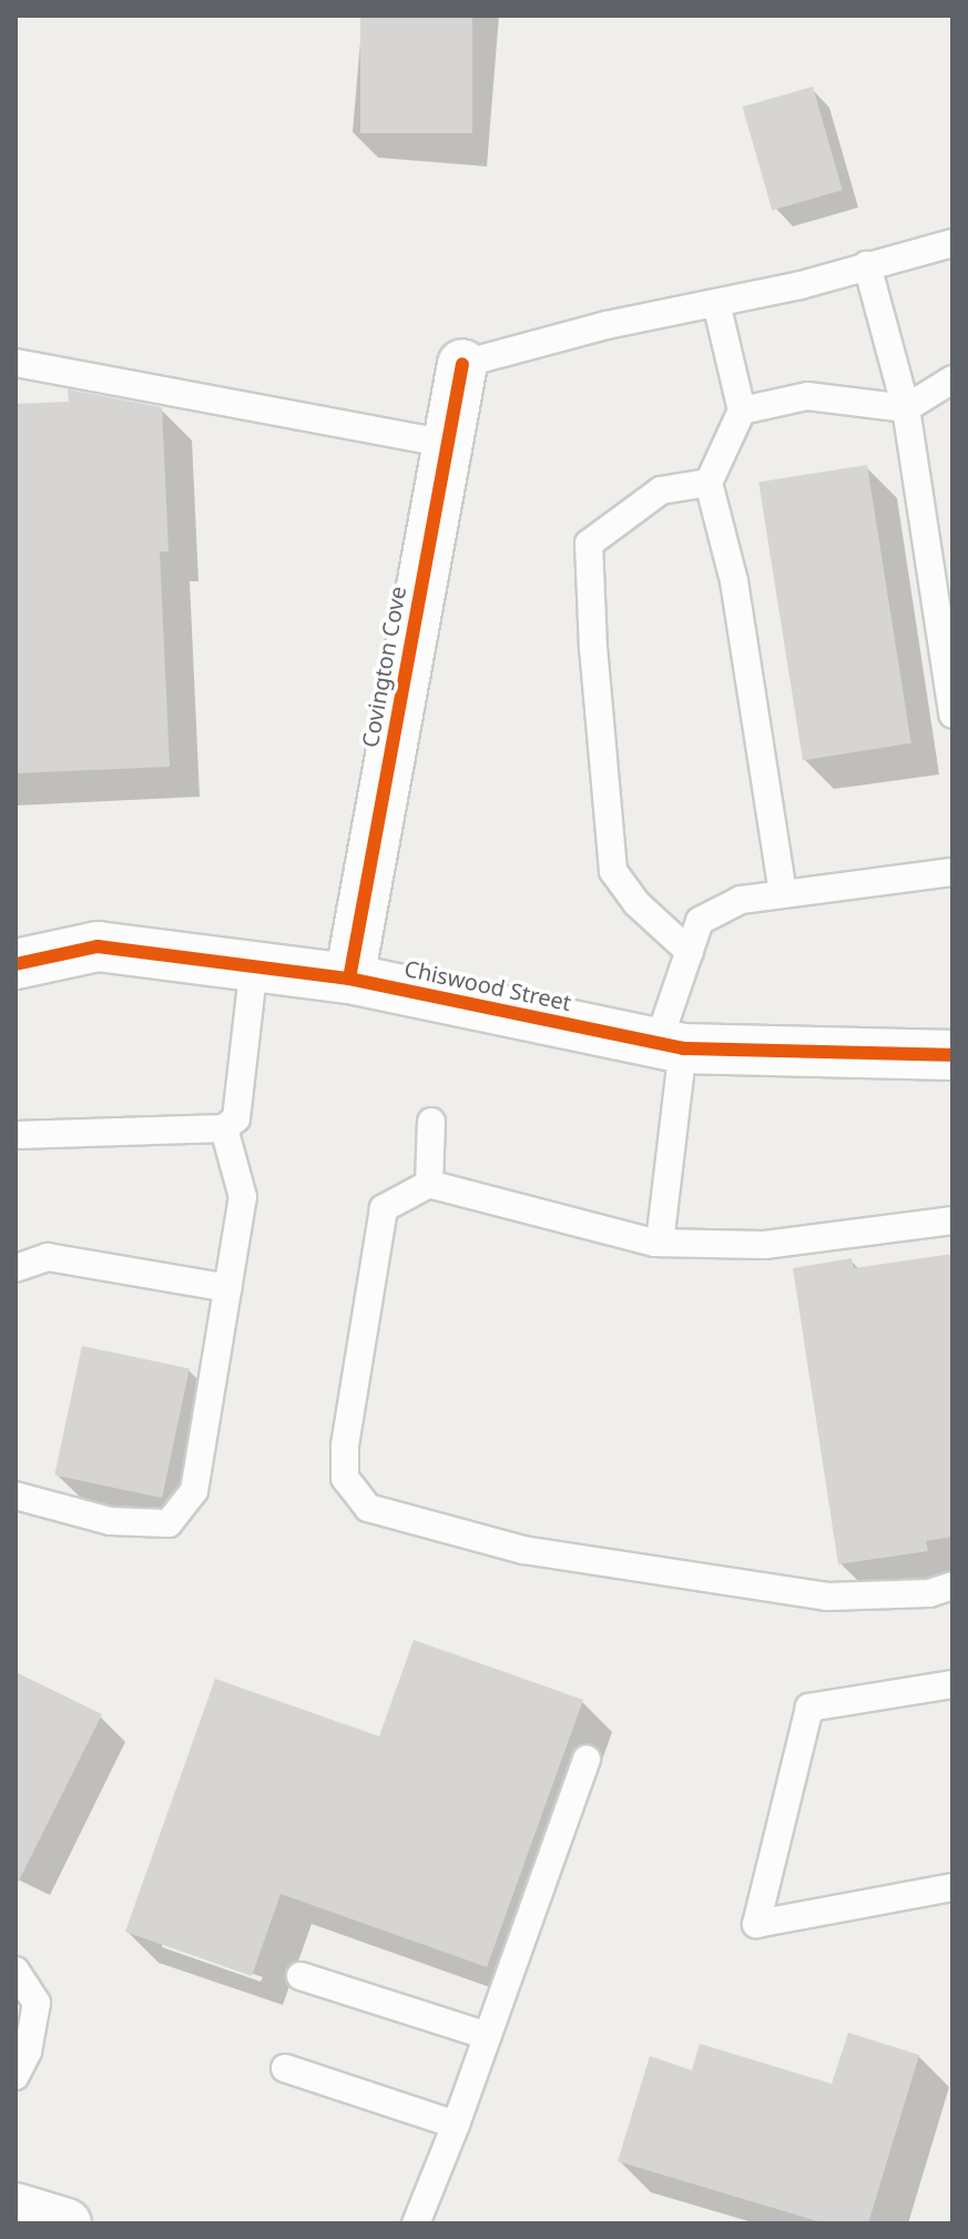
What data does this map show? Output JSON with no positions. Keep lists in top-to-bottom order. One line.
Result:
{"streets":{"street":["Covington Cove","Chiswood Street"]},"crossings":[["Covington Cove","Chiswood Street"]]}
